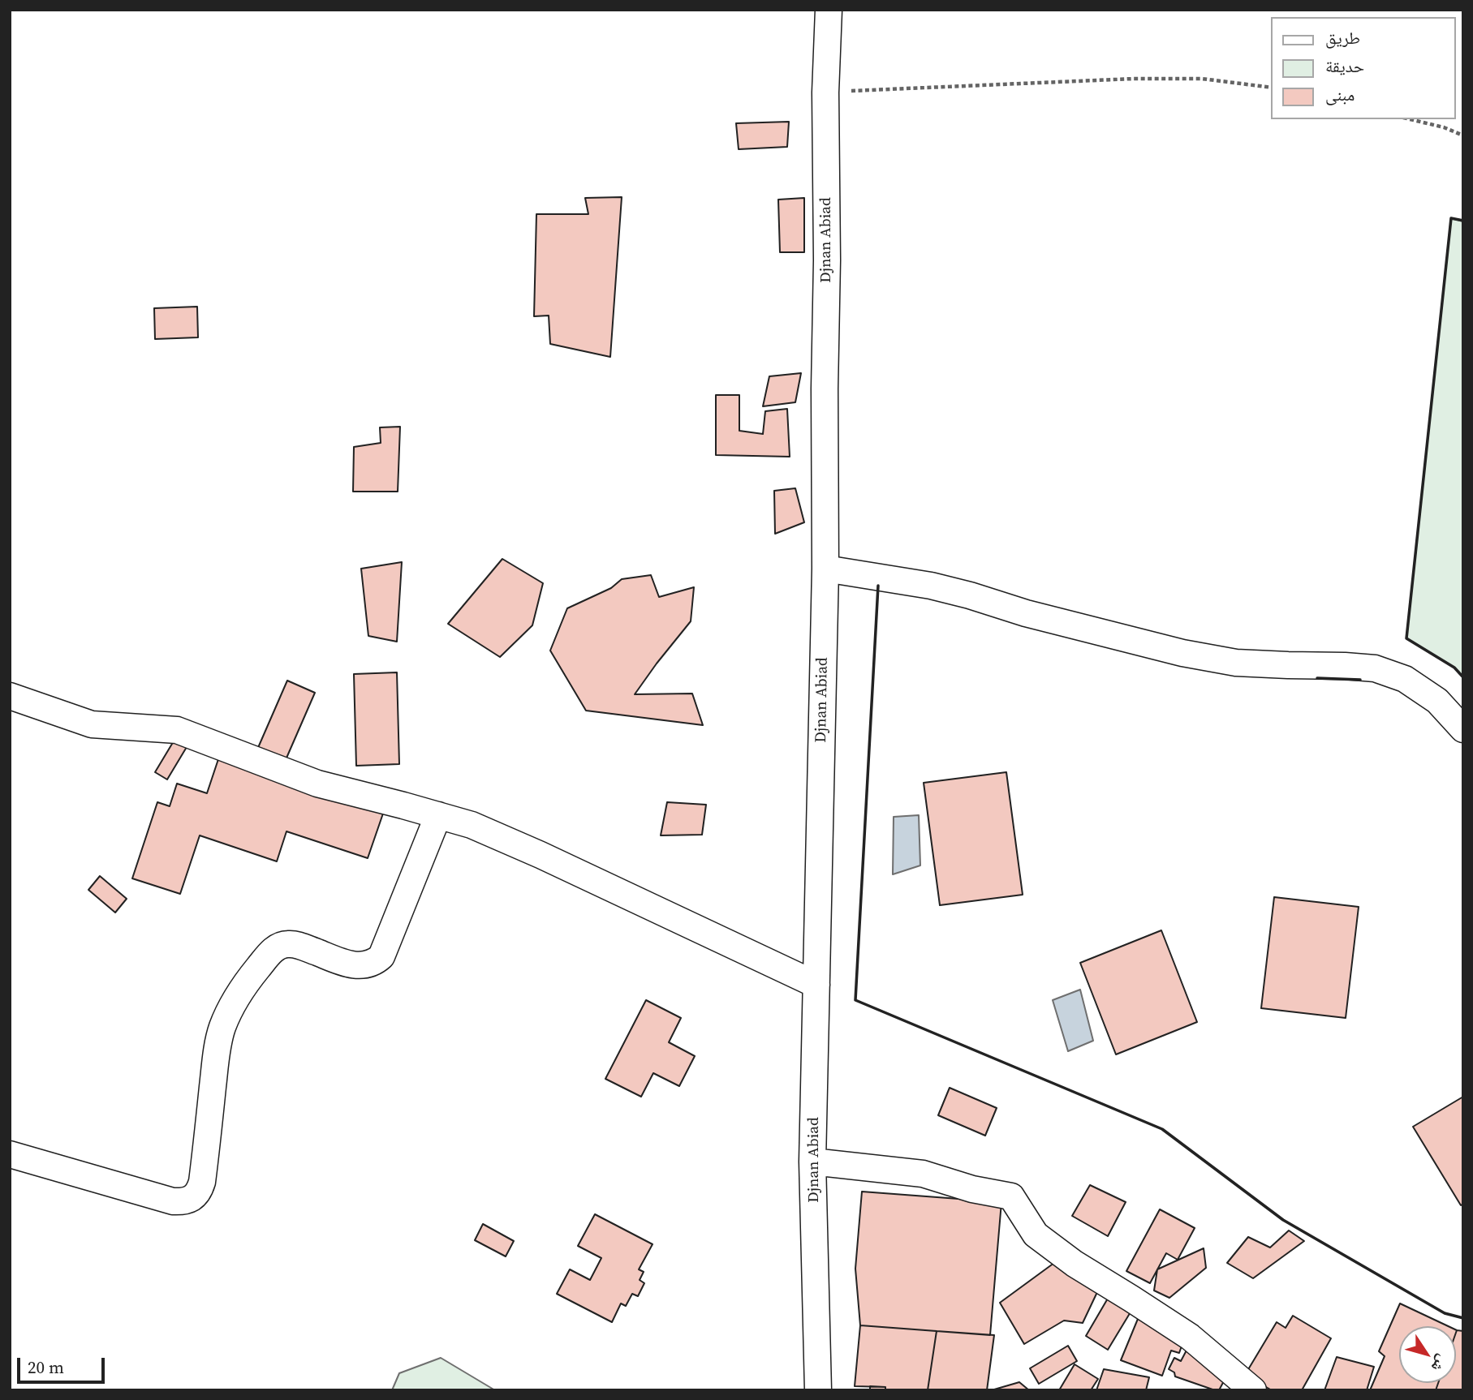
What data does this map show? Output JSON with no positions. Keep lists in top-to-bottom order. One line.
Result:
{"streets":{"street":["Djnan Abiad"]},"legend":["طريق","حديقة","مبنى"],"scale_bar":"20 m","north":"bottom right"}
